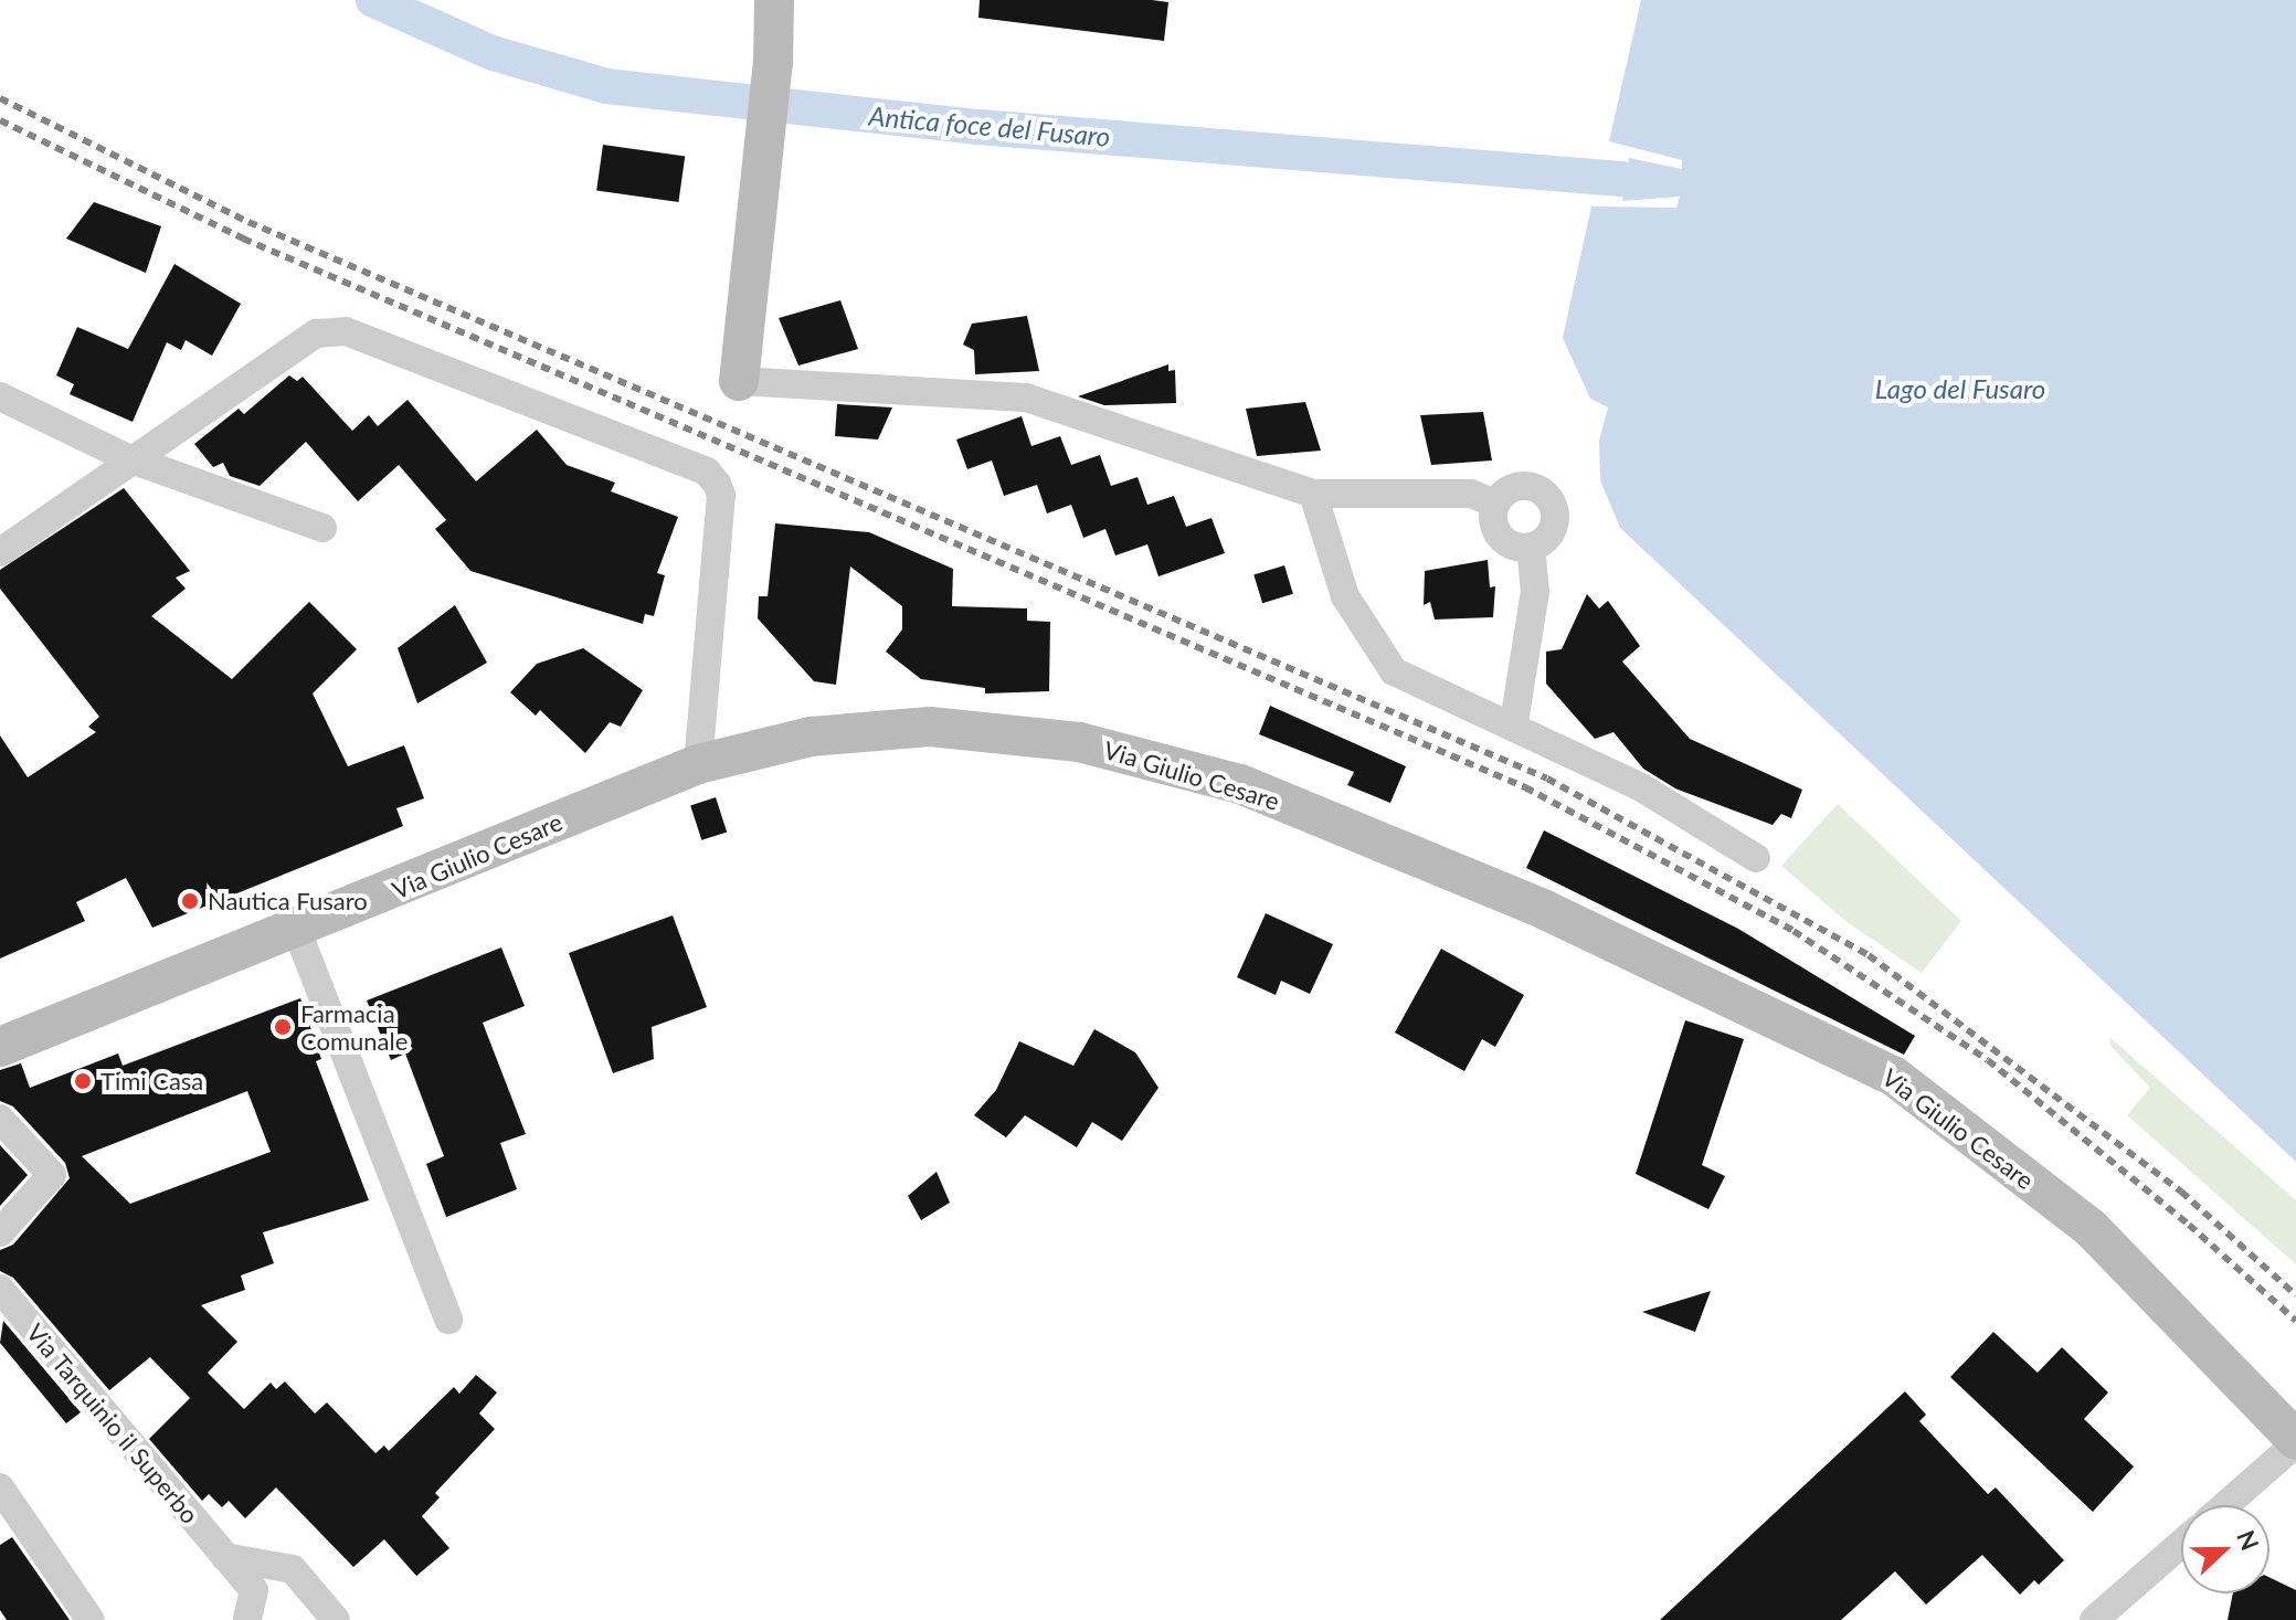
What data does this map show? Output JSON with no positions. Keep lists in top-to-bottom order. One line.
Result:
{"streets":{"street":["Via Giulio Cesare","Via Tarquinio il Superbo"]},"water":["Antica foce del Fusaro","Lago del Fusaro"],"places":["Nautica Fusaro","Farmacia Comunale","Timi Casa"],"north":"right"}
